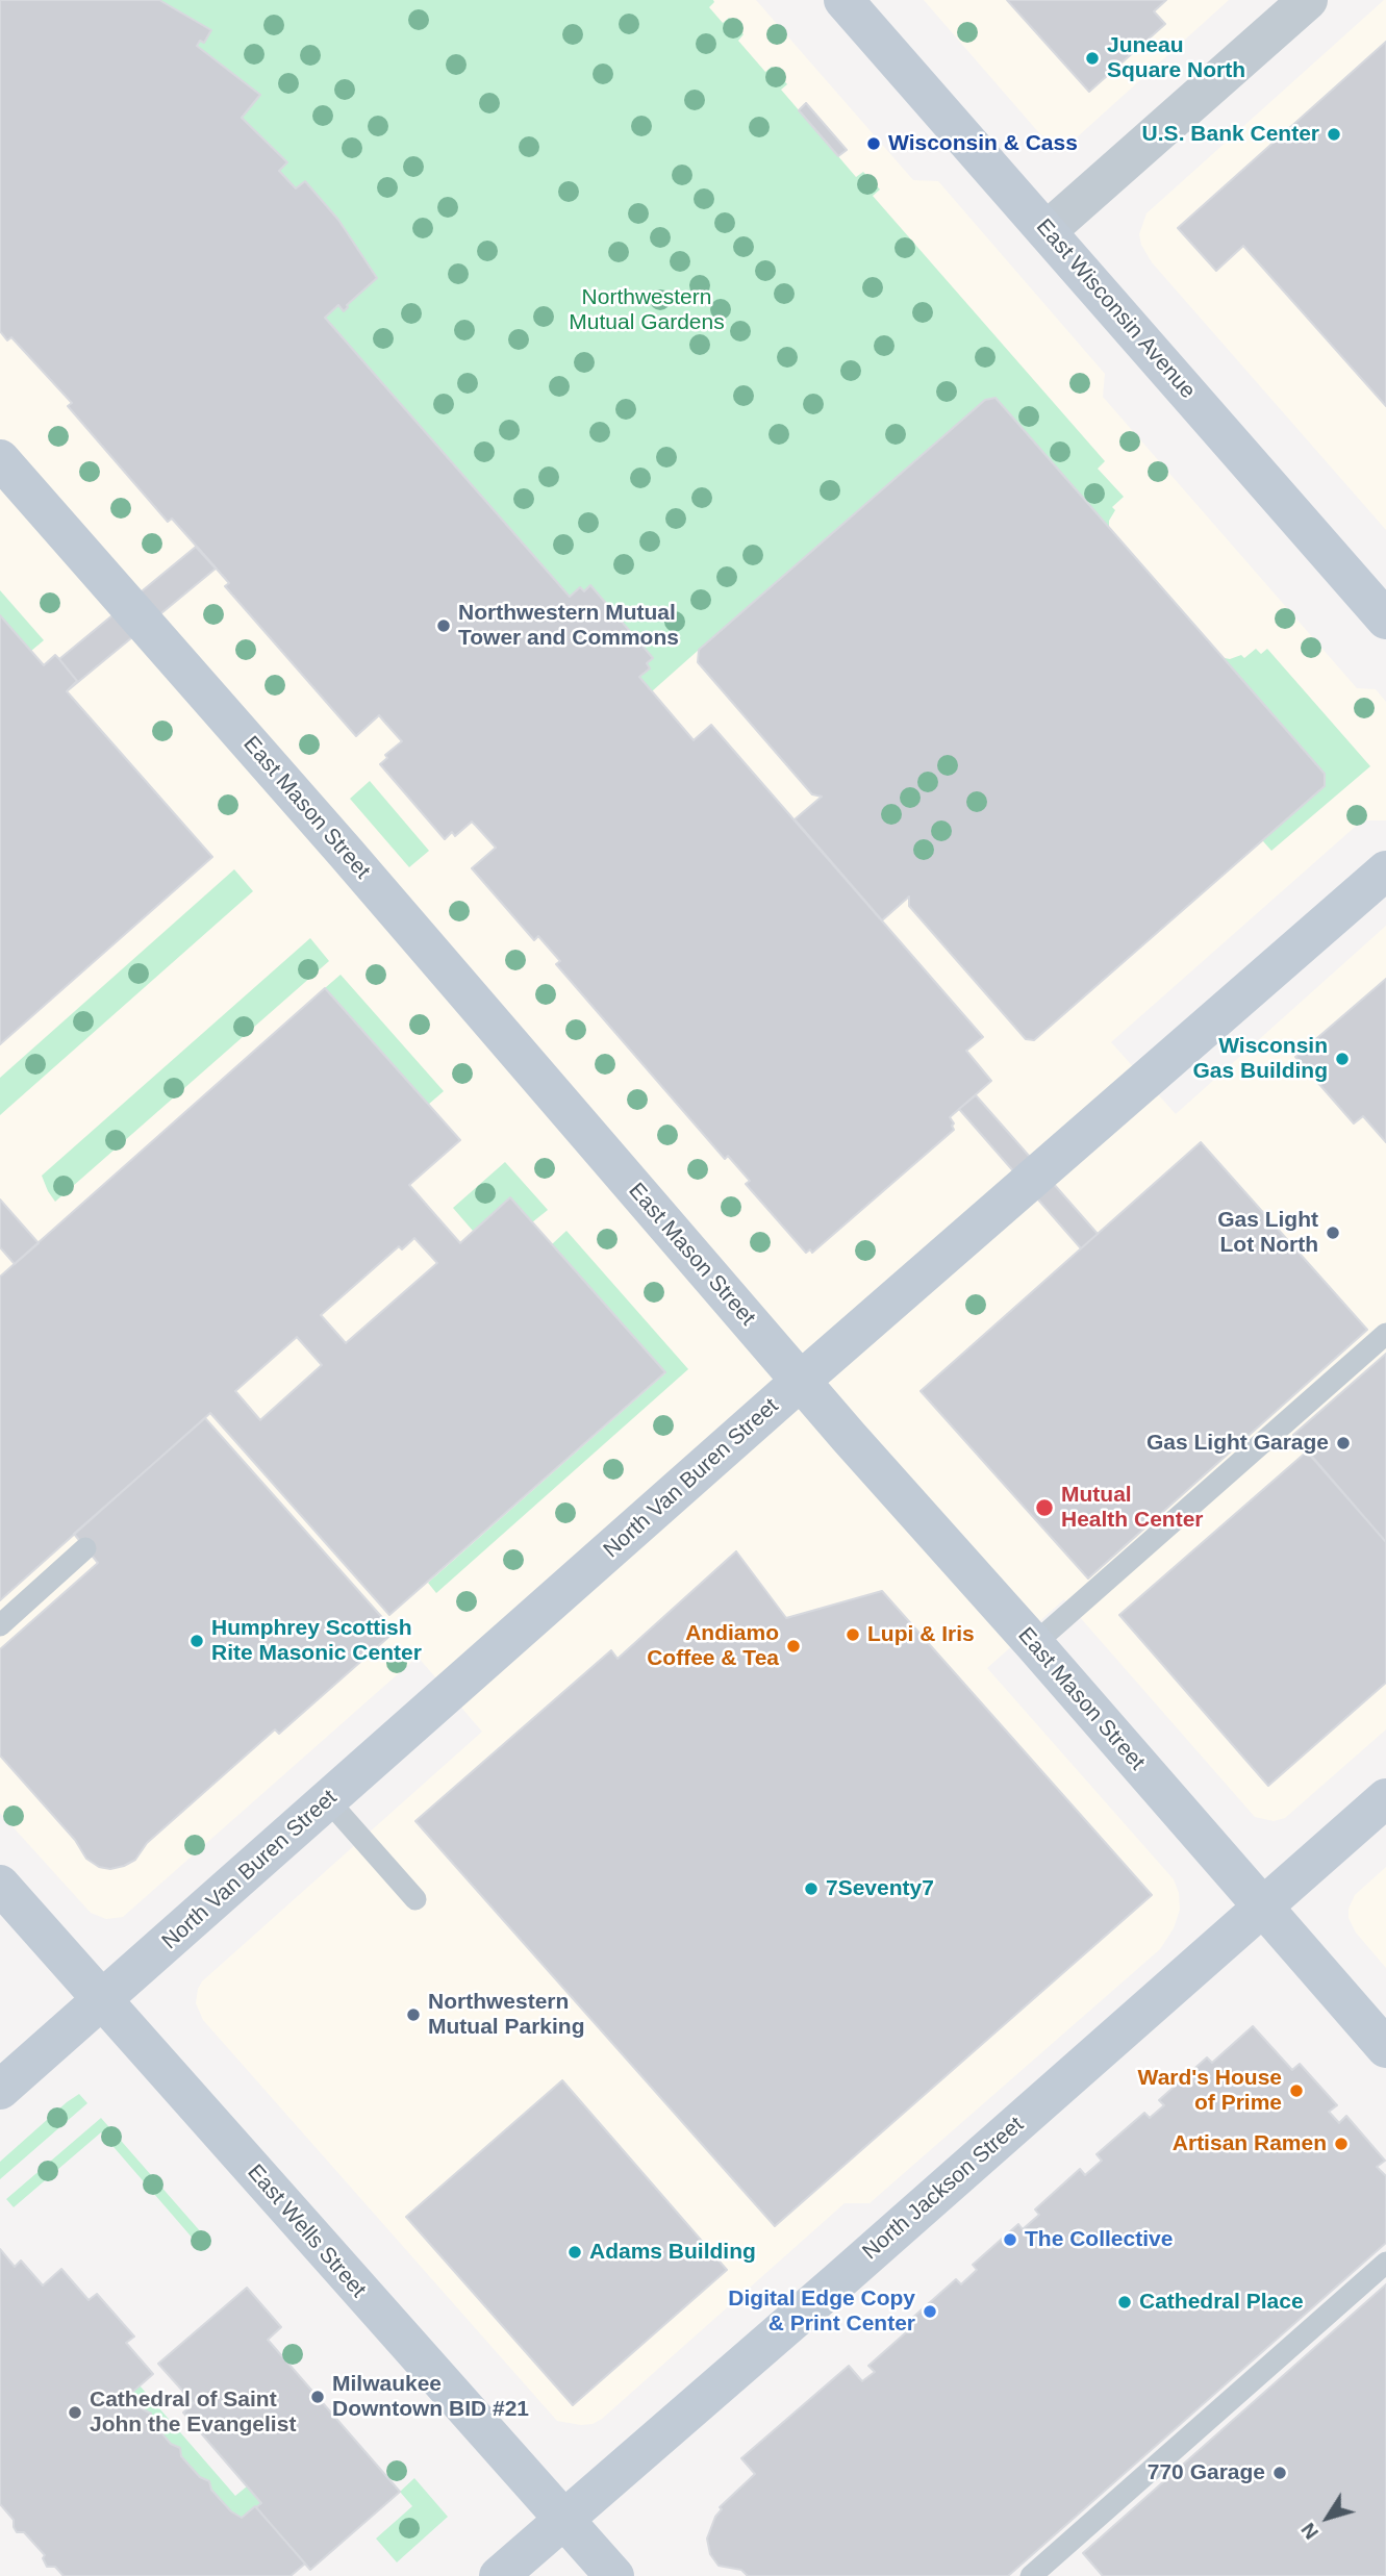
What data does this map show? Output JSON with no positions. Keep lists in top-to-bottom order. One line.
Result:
{"streets":{"main road":["East Wisconsin Avenue","East Mason Street","North Van Buren Street","North Jackson Street","East Wells Street"]},"crossings":[["East Mason Street","North Van Buren Street"],["East Mason Street","North Jackson Street"],["North Van Buren Street","East Wells Street"],["North Jackson Street","East Wells Street"]],"parks":["Northwestern Mutual Gardens"],"places":["Juneau Square North","U.S. Bank Center","Wisconsin & Cass","Northwestern Mutual Tower and Commons","Wisconsin Gas Building","Gas Light Lot North","Gas Light Garage","Mutual Health Center","Lupi & Iris","Humphrey Scottish Rite Masonic Center","Andiamo Coffee & Tea","7Seventy7","Northwestern Mutual Parking","Ward's House of Prime","Artisan Ramen","The Collective","Adams Building","Cathedral Place","Digital Edge Copy & Print Center","Milwaukee Downtown BID #21","Cathedral of Saint John the Evangelist","770 Garage"],"north":"bottom left"}
